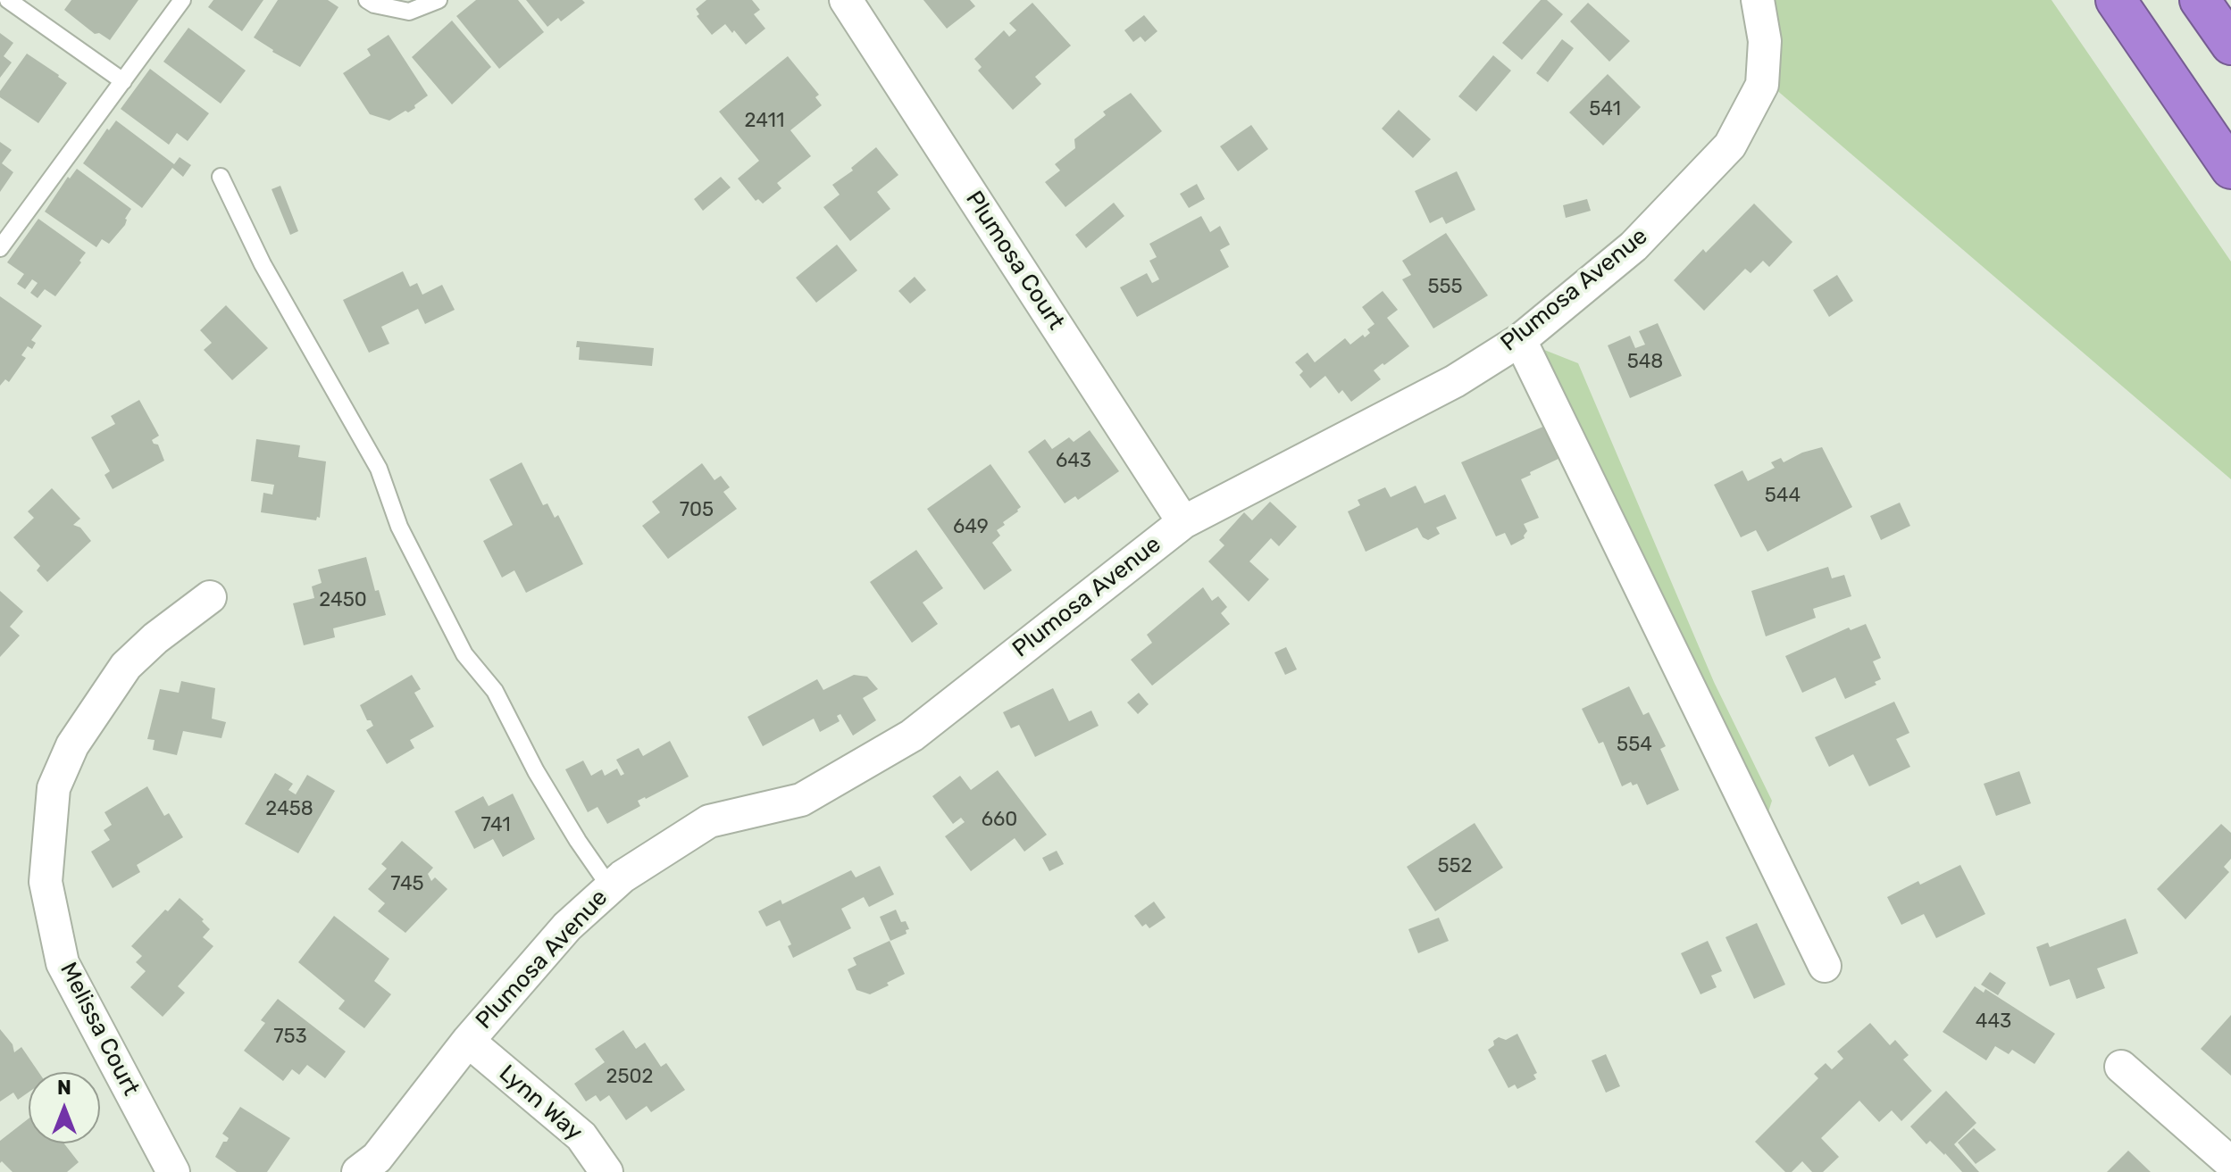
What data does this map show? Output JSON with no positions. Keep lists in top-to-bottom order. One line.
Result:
{"streets":{"street":["Plumosa Court","Plumosa Avenue","Melissa Court","Lynn Way"]},"crossings":[["Plumosa Court","Plumosa Avenue"],["Plumosa Avenue","Lynn Way"]],"house_numbers":["541","2411","555","548","643","544","705","649","2450","554","2458","660","741","552","745","443","753","2502"],"north":"top"}
